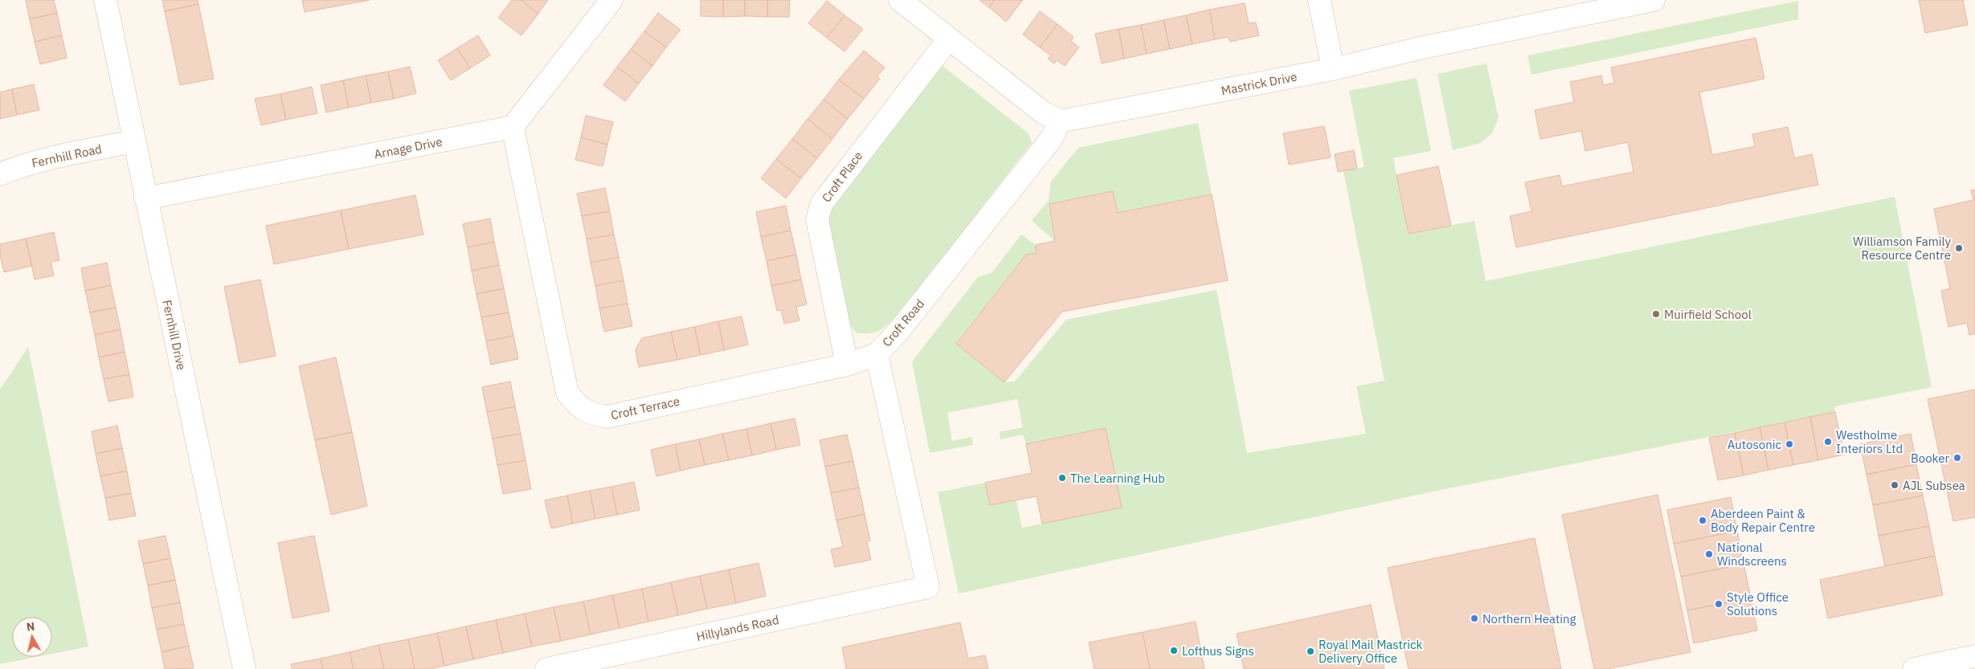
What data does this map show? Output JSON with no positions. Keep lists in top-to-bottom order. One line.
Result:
{"streets":{"street":["Mastrick Drive","Arnage Drive","Fernhill Road","Croft Place","Croft Road","Fernhill Drive","Croft Terrace","Hillylands Road"]},"crossings":[["Mastrick Drive","Croft Road"],["Arnage Drive","Fernhill Drive"],["Arnage Drive","Croft Terrace"],["Fernhill Road","Fernhill Drive"],["Croft Place","Croft Terrace"],["Croft Road","Croft Terrace"],["Croft Road","Hillylands Road"]],"places":["Williamson Family Resource Centre","Muirfield School","Westholme Interiors Ltd","Autosonic","Booker","The Learning Hub","AJL Subsea","Aberdeen Paint & Body Repair Centre","National Windscreens","Style Office Solutions","Northern Heating","Lofthus Signs","Royal Mail Mastrick Delivery Office"],"north":"top"}
